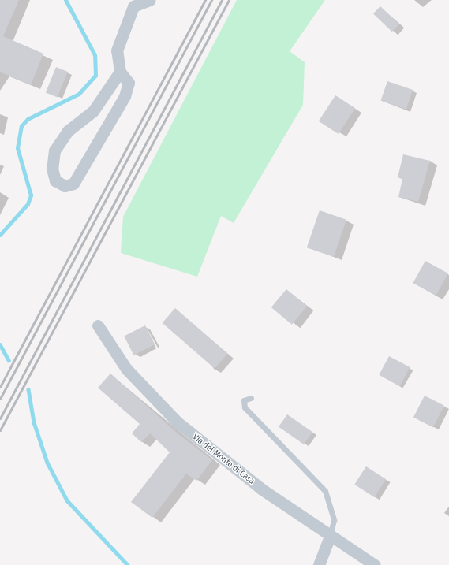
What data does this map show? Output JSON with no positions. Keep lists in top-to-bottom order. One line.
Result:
{"streets":{"street":["Via del Monte di Casa"]}}
